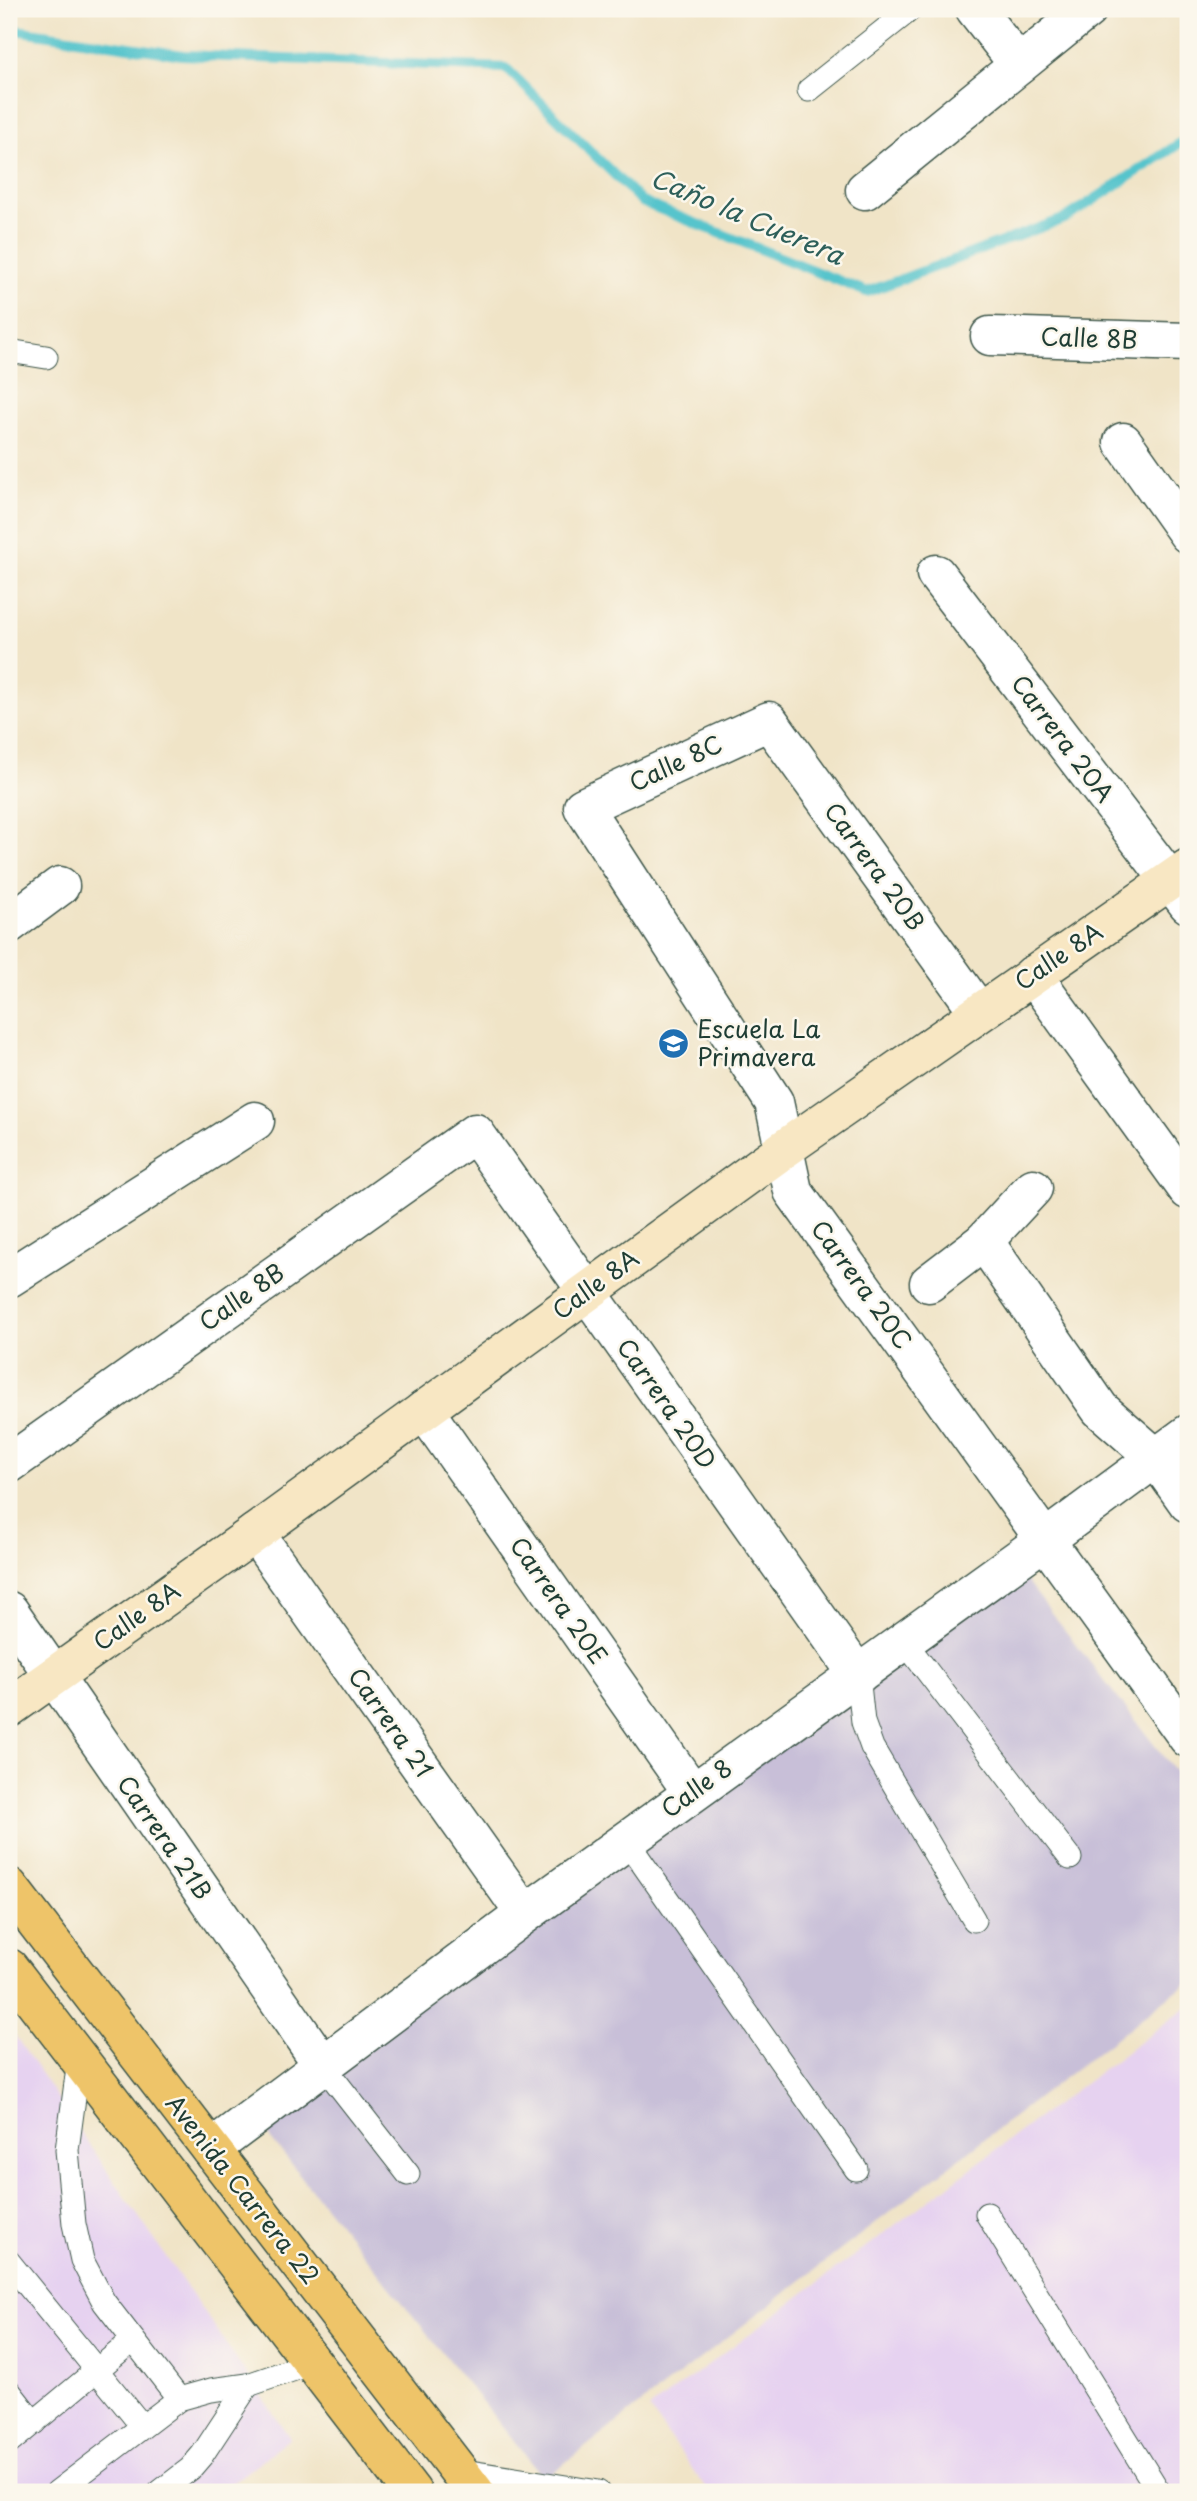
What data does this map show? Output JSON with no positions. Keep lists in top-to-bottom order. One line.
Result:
{"streets":{"main road":["Avenida Carrera 22"],"street":["Calle 8B","Carrera 20A","Calle 8C","Carrera 20B","Calle 8A","Carrera 20C","Carrera 20D","Carrera 20E","Carrera 21","Calle 8","Carrera 21B"]},"crossings":[["Calle 8B","Carrera 20D"],["Carrera 20A","Calle 8A"],["Calle 8C","Carrera 20B"],["Calle 8C","Carrera 20C"],["Carrera 20B","Calle 8A"],["Calle 8A","Carrera 20C"],["Calle 8A","Carrera 20D"],["Calle 8A","Carrera 20E"],["Calle 8A","Carrera 21"],["Calle 8A","Carrera 21B"],["Carrera 20C","Calle 8"],["Carrera 20D","Calle 8"],["Carrera 20E","Calle 8"],["Carrera 21","Calle 8"],["Calle 8","Carrera 21B"],["Calle 8","Avenida Carrera 22"]],"water":["Caño la Cuerera"],"places":{"school or university":["Escuela La Primavera"]}}
